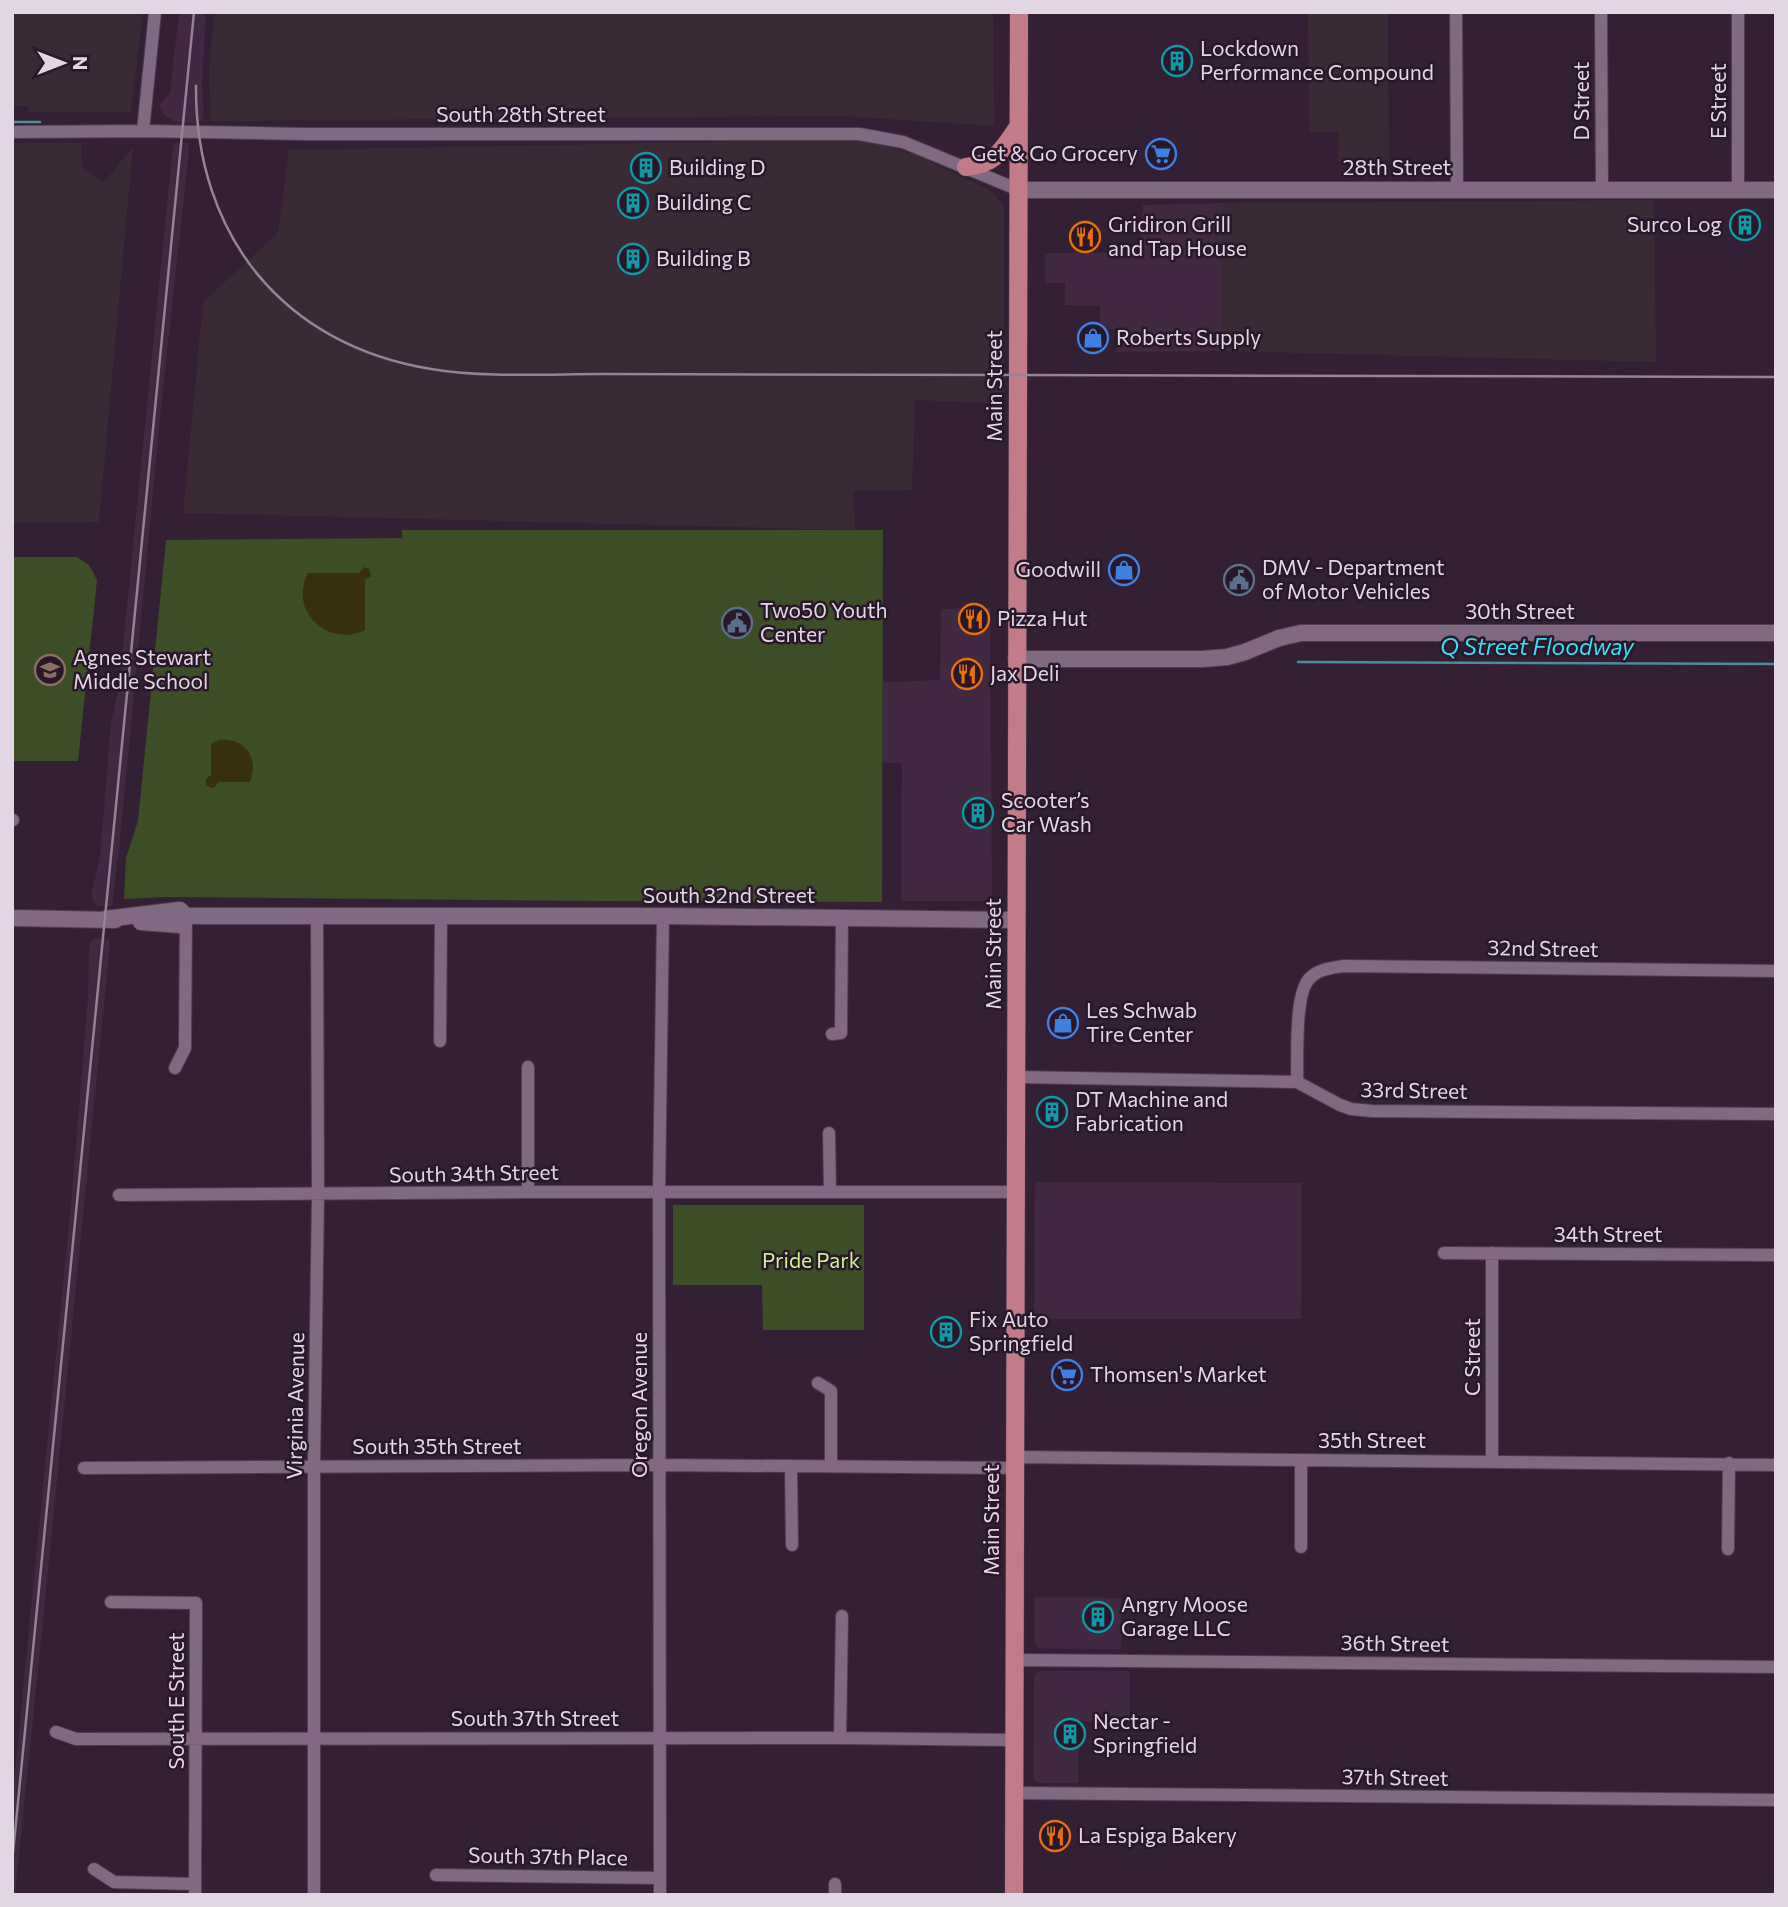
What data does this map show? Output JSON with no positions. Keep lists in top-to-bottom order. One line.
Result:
{"streets":{"main road":["Main Street"],"street":["D Street","E Street","South 28th Street","28th Street","30th Street","South 32nd Street","32nd Street","33rd Street","South 34th Street","34th Street","C Street","Oregon Avenue","Virginia Avenue","35th Street","South 35th Street","36th Street","South E Street","South 37th Street","37th Street","South 37th Place"]},"crossings":[["D Street","28th Street"],["E Street","28th Street"],["South 28th Street","28th Street"],["South 28th Street","Main Street"],["28th Street","Main Street"],["Main Street","30th Street"],["Main Street","South 32nd Street"],["Main Street","33rd Street"],["Main Street","South 34th Street"],["Main Street","35th Street"],["Main Street","South 35th Street"],["Main Street","36th Street"],["Main Street","South 37th Street"],["Main Street","37th Street"],["South 32nd Street","Oregon Avenue"],["South 32nd Street","Virginia Avenue"],["32nd Street","33rd Street"],["South 34th Street","Oregon Avenue"],["South 34th Street","Virginia Avenue"],["34th Street","C Street"],["C Street","35th Street"],["Oregon Avenue","South 35th Street"],["Oregon Avenue","South 37th Street"],["Oregon Avenue","South 37th Place"],["Virginia Avenue","South 35th Street"],["Virginia Avenue","South 37th Street"],["35th Street","South 35th Street"],["South E Street","South 37th Street"]],"water":["Q Street Floodway"],"parks":["Pride Park"],"places":{"building":["Lockdown Performance Compound","Building D","Building C","Surco Log","Building B","Scooter’s Car Wash","DT Machine and Fabrication","Fix Auto Springfield","Angry Moose Garage LLC","Nectar - Springfield"],"supermarket":["Get & Go Grocery","Thomsen's Market"],"restaurant":["Gridiron Grill and Tap House","Pizza Hut","Jax Deli","La Espiga Bakery"],"shop":["Roberts Supply","Goodwill","Les Schwab Tire Center"],"public building":["DMV - Department of Motor Vehicles","Two50 Youth Center"],"school or university":["Agnes Stewart Middle School"]},"north":"right"}
